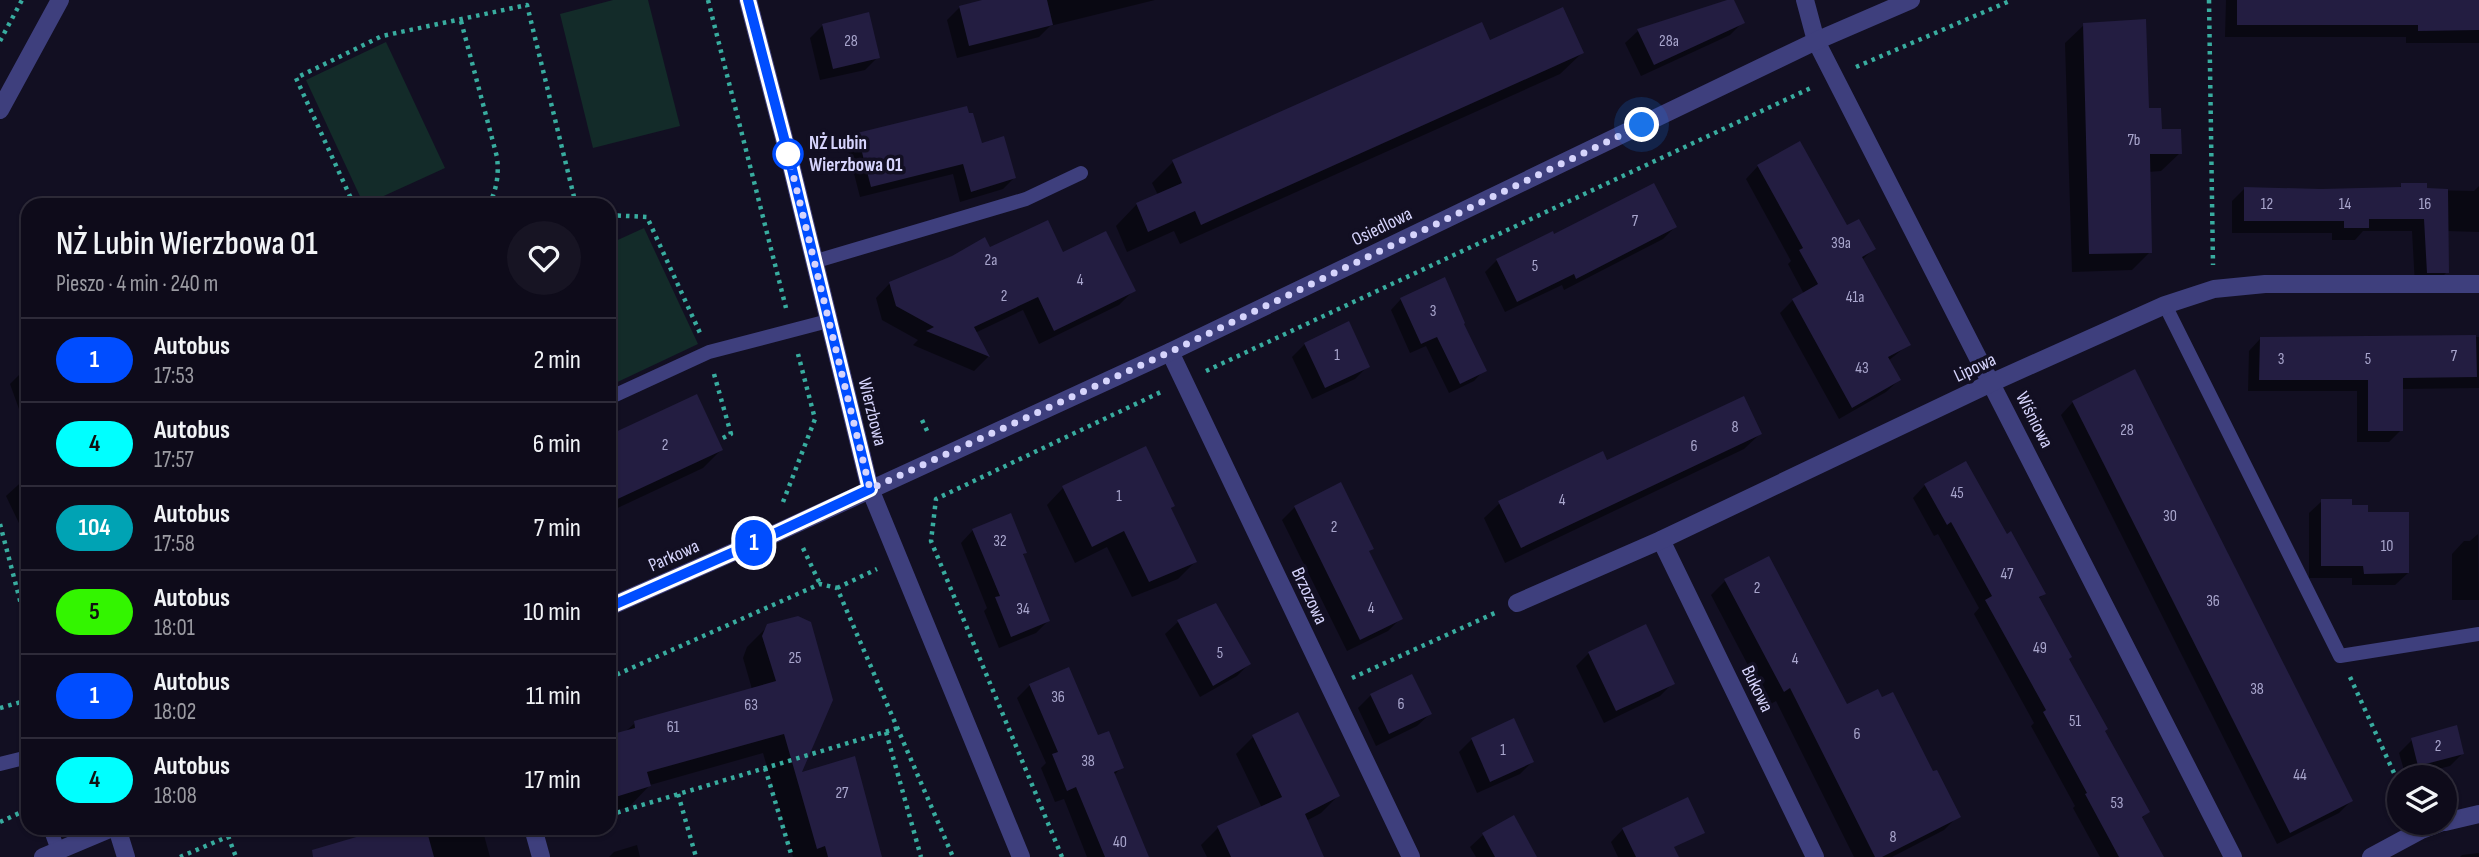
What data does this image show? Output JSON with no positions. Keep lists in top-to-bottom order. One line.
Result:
{"streets":{"street":["Osiedlowa","Lipowa","Wierzbowa","Wiśniowa","Parkowa","Brzozowa","Bukowa"]},"crossings":[["Osiedlowa","Wierzbowa"],["Osiedlowa","Wiśniowa"],["Osiedlowa","Parkowa"],["Osiedlowa","Brzozowa"],["Lipowa","Wiśniowa"],["Lipowa","Bukowa"],["Wierzbowa","Parkowa"]],"places":["NŻ Lubin Wierzbowa 01"],"lines":["bus line 1"],"house_numbers":["28","28a","7b","12","14","16","7","39a","2a","5","4","2","41a","3","1","7","3","5","43","8","28","2","6","45","1","4","30","2","32","10","47","2","36","4","34","49","5","25","4","38","36","6","63","51","61","6","2","1","38","44","27","53","8","40"],"page":{"on_map":"1","heading":["NŻ Lubin Wierzbowa 01","Pieszo · 4 min · 240 m"],"list":[{"mark":"1","name":"Autobus","note":"17:53","value":"2 min"},{"mark":"4","name":"Autobus","note":"17:57","value":"6 min"},{"mark":"104","name":"Autobus","note":"17:58","value":"7 min"},{"mark":"5","name":"Autobus","note":"18:01","value":"10 min"},{"mark":"1","name":"Autobus","note":"18:02","value":"11 min"},{"mark":"4","name":"Autobus","note":"18:08","value":"17 min"}]}}
